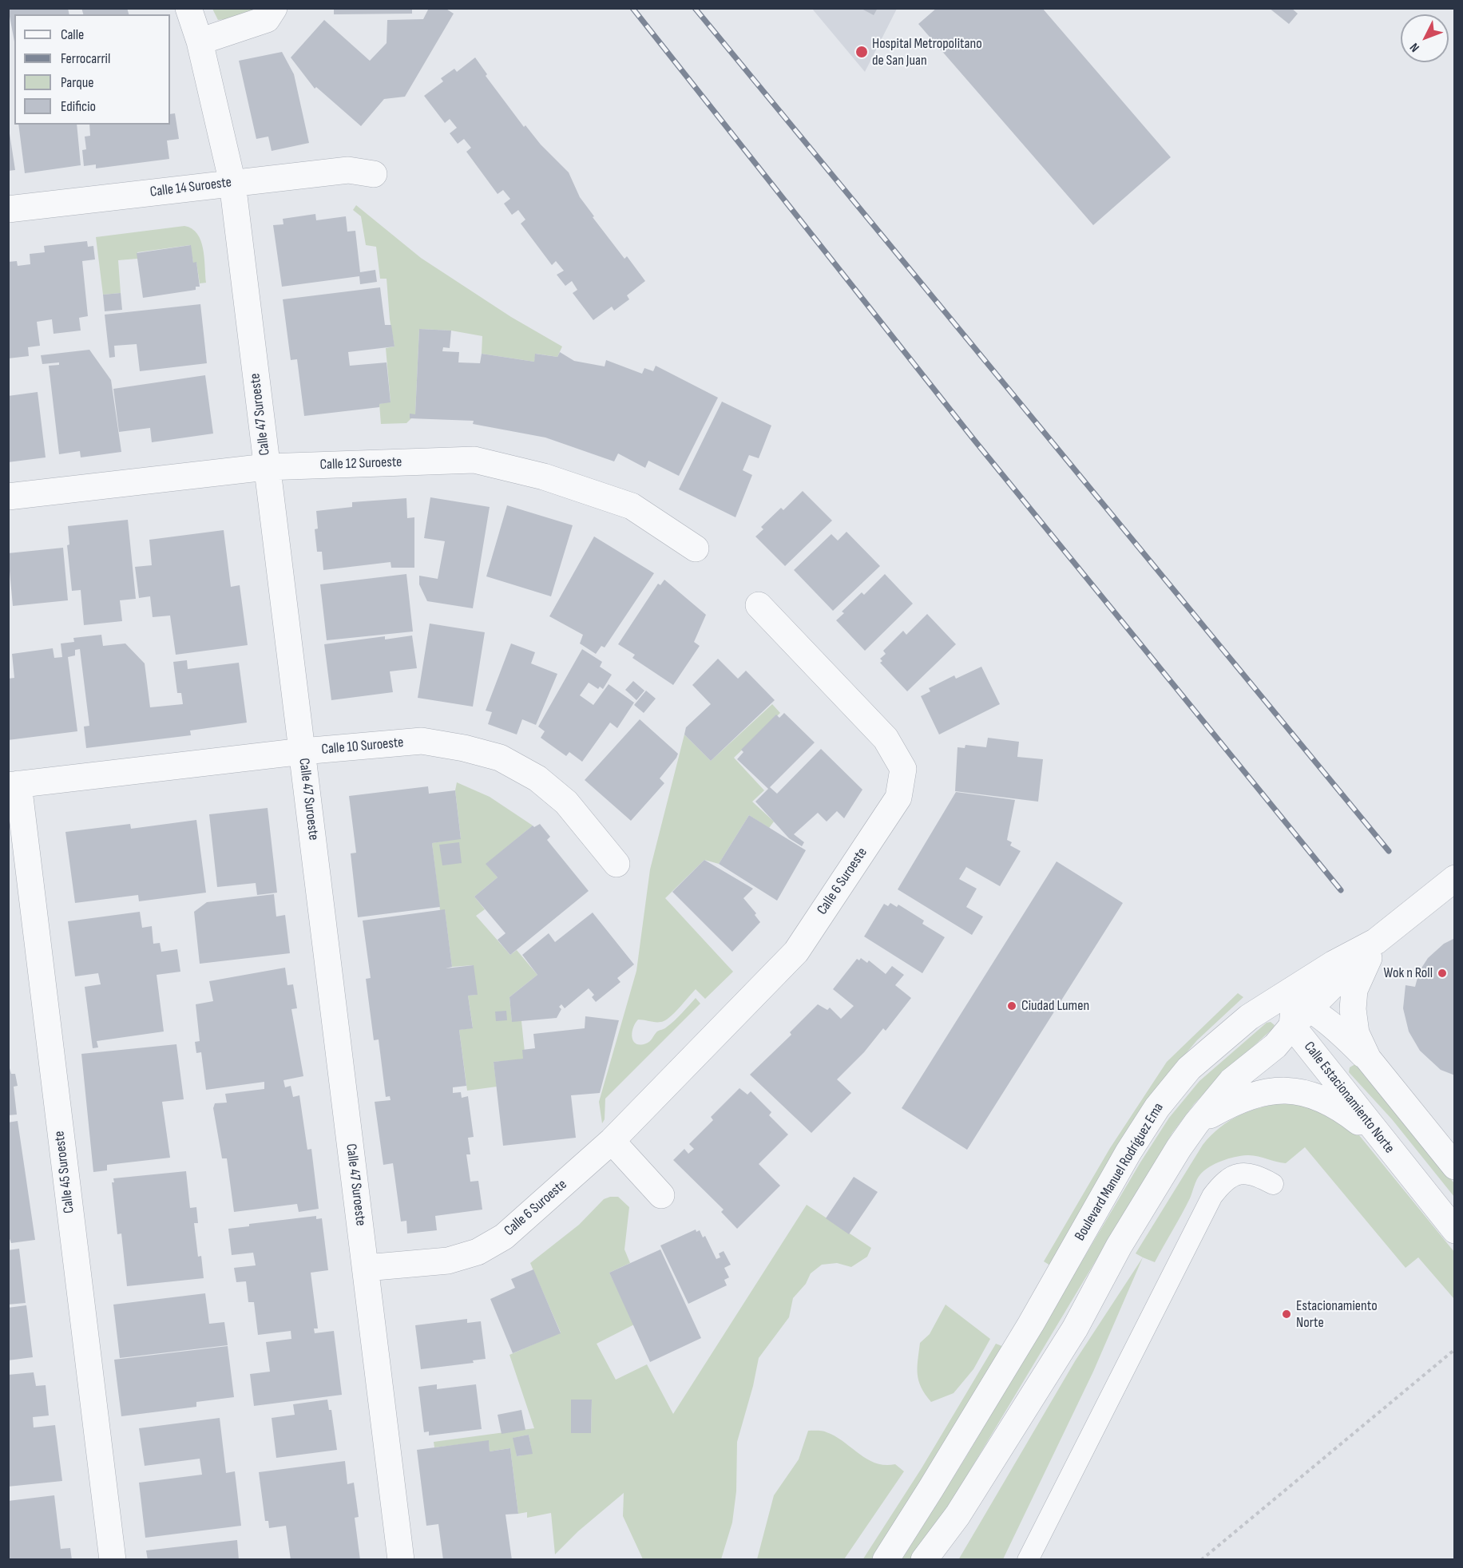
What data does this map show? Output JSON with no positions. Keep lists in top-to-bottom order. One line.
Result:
{"streets":{"street":["Calle 14 Suroeste","Calle 47 Suroeste","Calle 12 Suroeste","Calle 10 Suroeste","Calle 6 Suroeste","Calle Estacionamiento Norte","Calle 45 Suroeste","Boulevard Manuel Rodríguez Ema"]},"crossings":[["Calle 14 Suroeste","Calle 47 Suroeste"],["Calle 47 Suroeste","Calle 12 Suroeste"],["Calle 47 Suroeste","Calle 10 Suroeste"],["Calle 47 Suroeste","Calle 6 Suroeste"],["Calle 10 Suroeste","Calle 45 Suroeste"]],"places":["Hospital Metropolitano de San Juan","Wok n Roll","Ciudad Lumen","Estacionamiento Norte"],"legend":["Calle","Ferrocarril","Parque","Edificio"],"north":"bottom left"}
